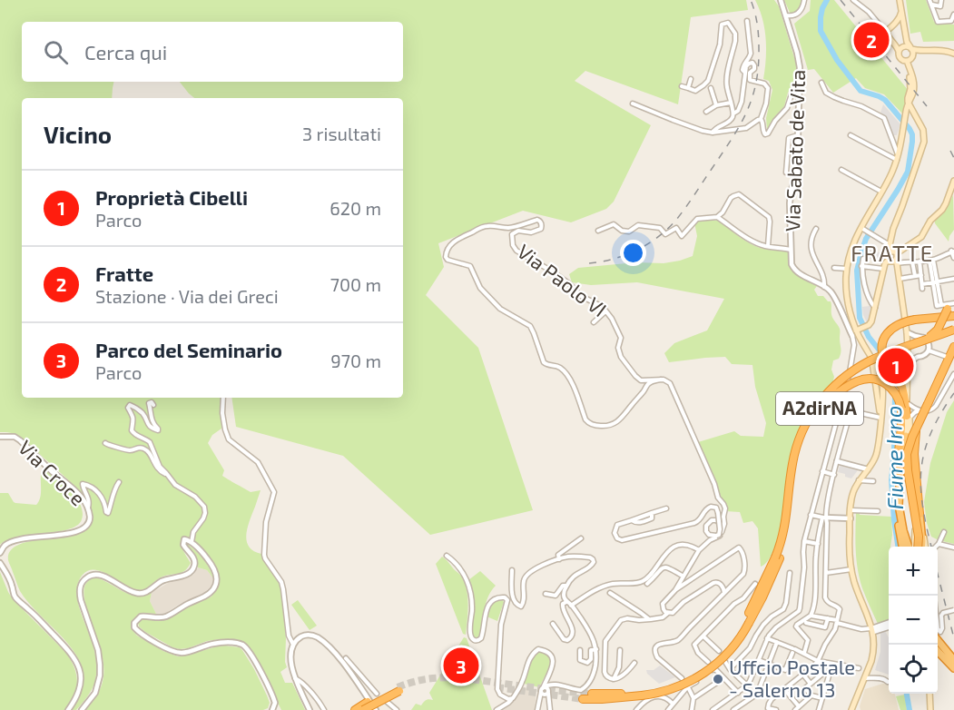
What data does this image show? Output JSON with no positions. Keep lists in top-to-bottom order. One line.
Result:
{"streets":{"highway":["A2dirNA"],"street":["Via Sabato de Vita","Via Paolo VI","Via Croce"]},"districts":["FRATTE"],"water":["Fiume Irno"],"places":["Uffcio Postale - Salerno 13"],"page":{"pins":["2","1","3"],"search":"Cerca qui","heading":["Vicino","3 risultati"],"list":[{"mark":"1","name":"Proprietà Cibelli","note":"Parco","value":"620 m"},{"mark":"2","name":"Fratte","note":"Stazione · Via dei Greci","value":"700 m"},{"mark":"3","name":"Parco del Seminario","note":"Parco","value":"970 m"}],"map_buttons":["+","−"]}}
